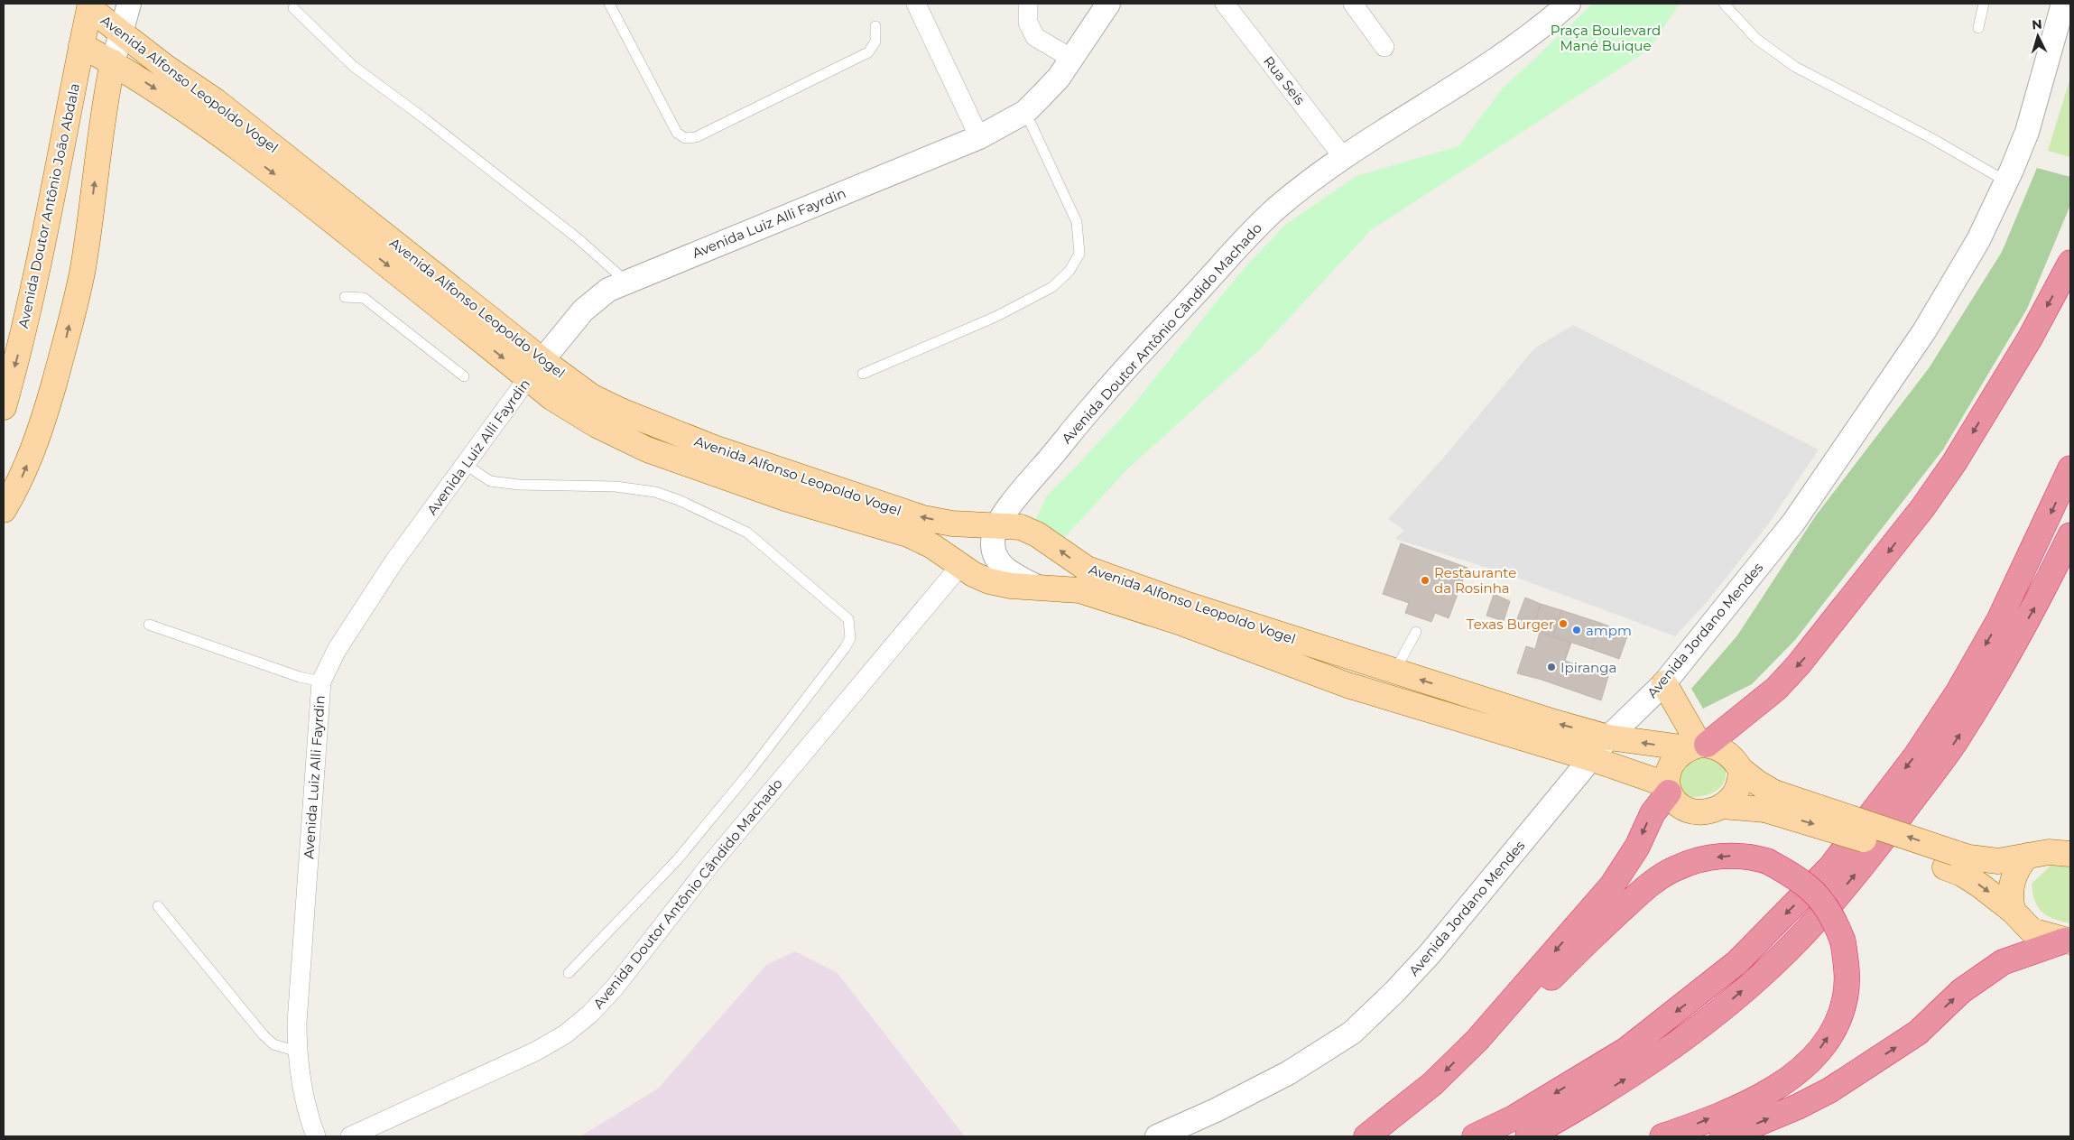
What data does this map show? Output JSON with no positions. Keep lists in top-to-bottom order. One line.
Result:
{"streets":{"main road":["Avenida Alfonso Leopoldo Vogel","Avenida Doutor Antônio João Abdala"],"street":["Rua Seis","Avenida Luiz Alli Fayrdin","Avenida Doutor Antônio Cândido Machado","Avenida Jordano Mendes"]},"crossings":[["Rua Seis","Avenida Doutor Antônio Cândido Machado"],["Avenida Alfonso Leopoldo Vogel","Avenida Doutor Antônio João Abdala"],["Avenida Alfonso Leopoldo Vogel","Avenida Luiz Alli Fayrdin"],["Avenida Alfonso Leopoldo Vogel","Avenida Doutor Antônio Cândido Machado"],["Avenida Alfonso Leopoldo Vogel","Avenida Jordano Mendes"]],"parks":["Praça Boulevard Mané Buique"],"places":["Restaurante da Rosinha","Texas Burger","ampm","Ipiranga"],"north":"top"}
